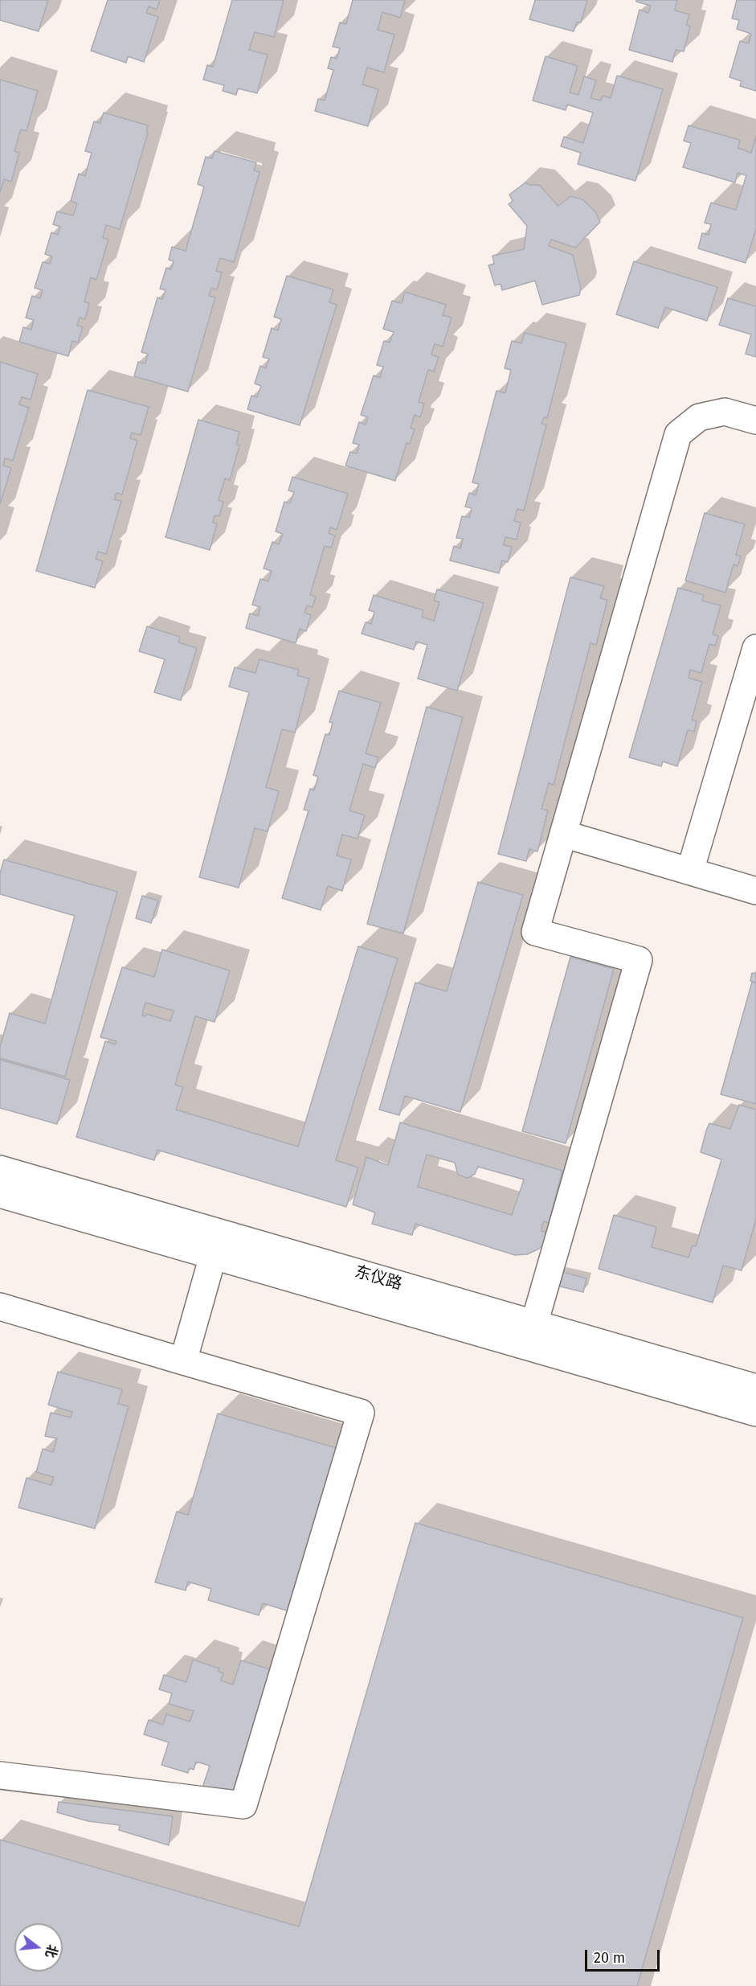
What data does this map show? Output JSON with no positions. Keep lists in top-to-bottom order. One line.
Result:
{"streets":{"street":["东仪路"]},"scale_bar":"20 m","north":"right"}
